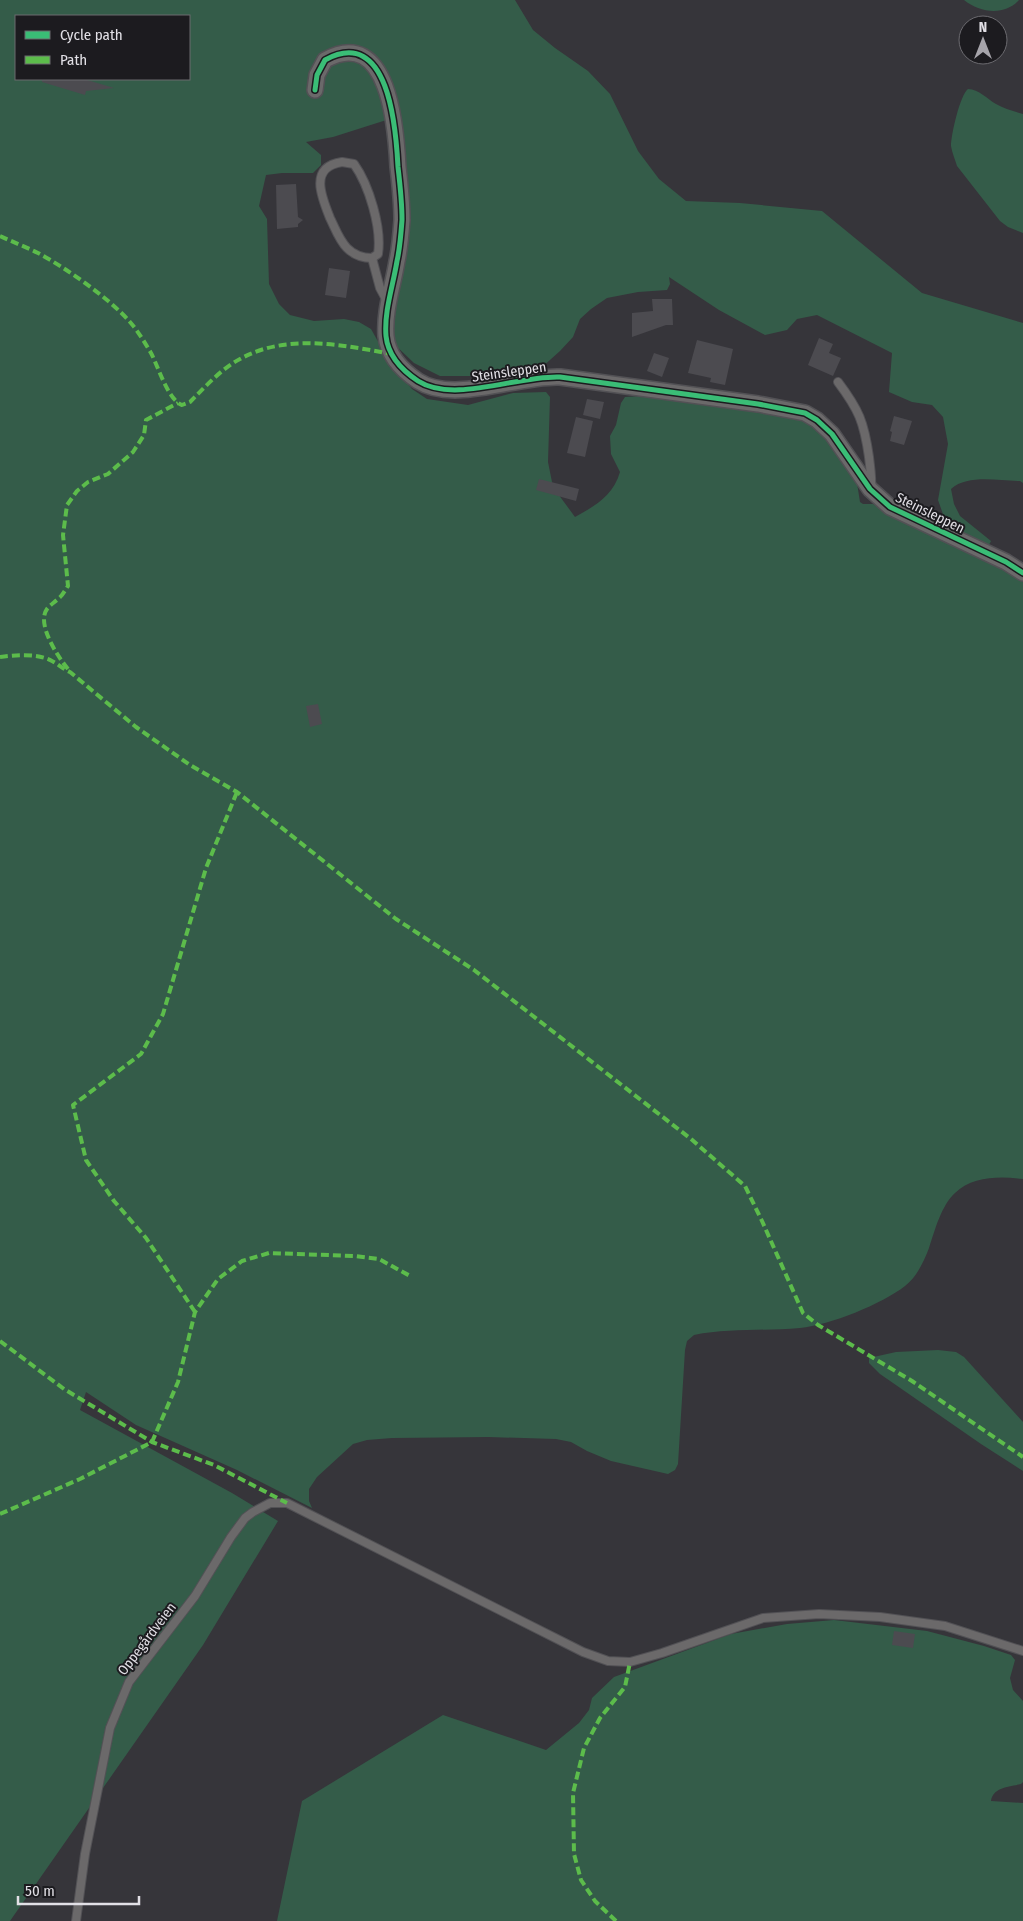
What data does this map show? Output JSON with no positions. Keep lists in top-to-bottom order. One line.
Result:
{"streets":{"street":["Steinsleppen"],"lane":["Oppegårdveien"]},"legend":["Cycle path","Path"],"scale_bar":"50 m","north":"top"}
